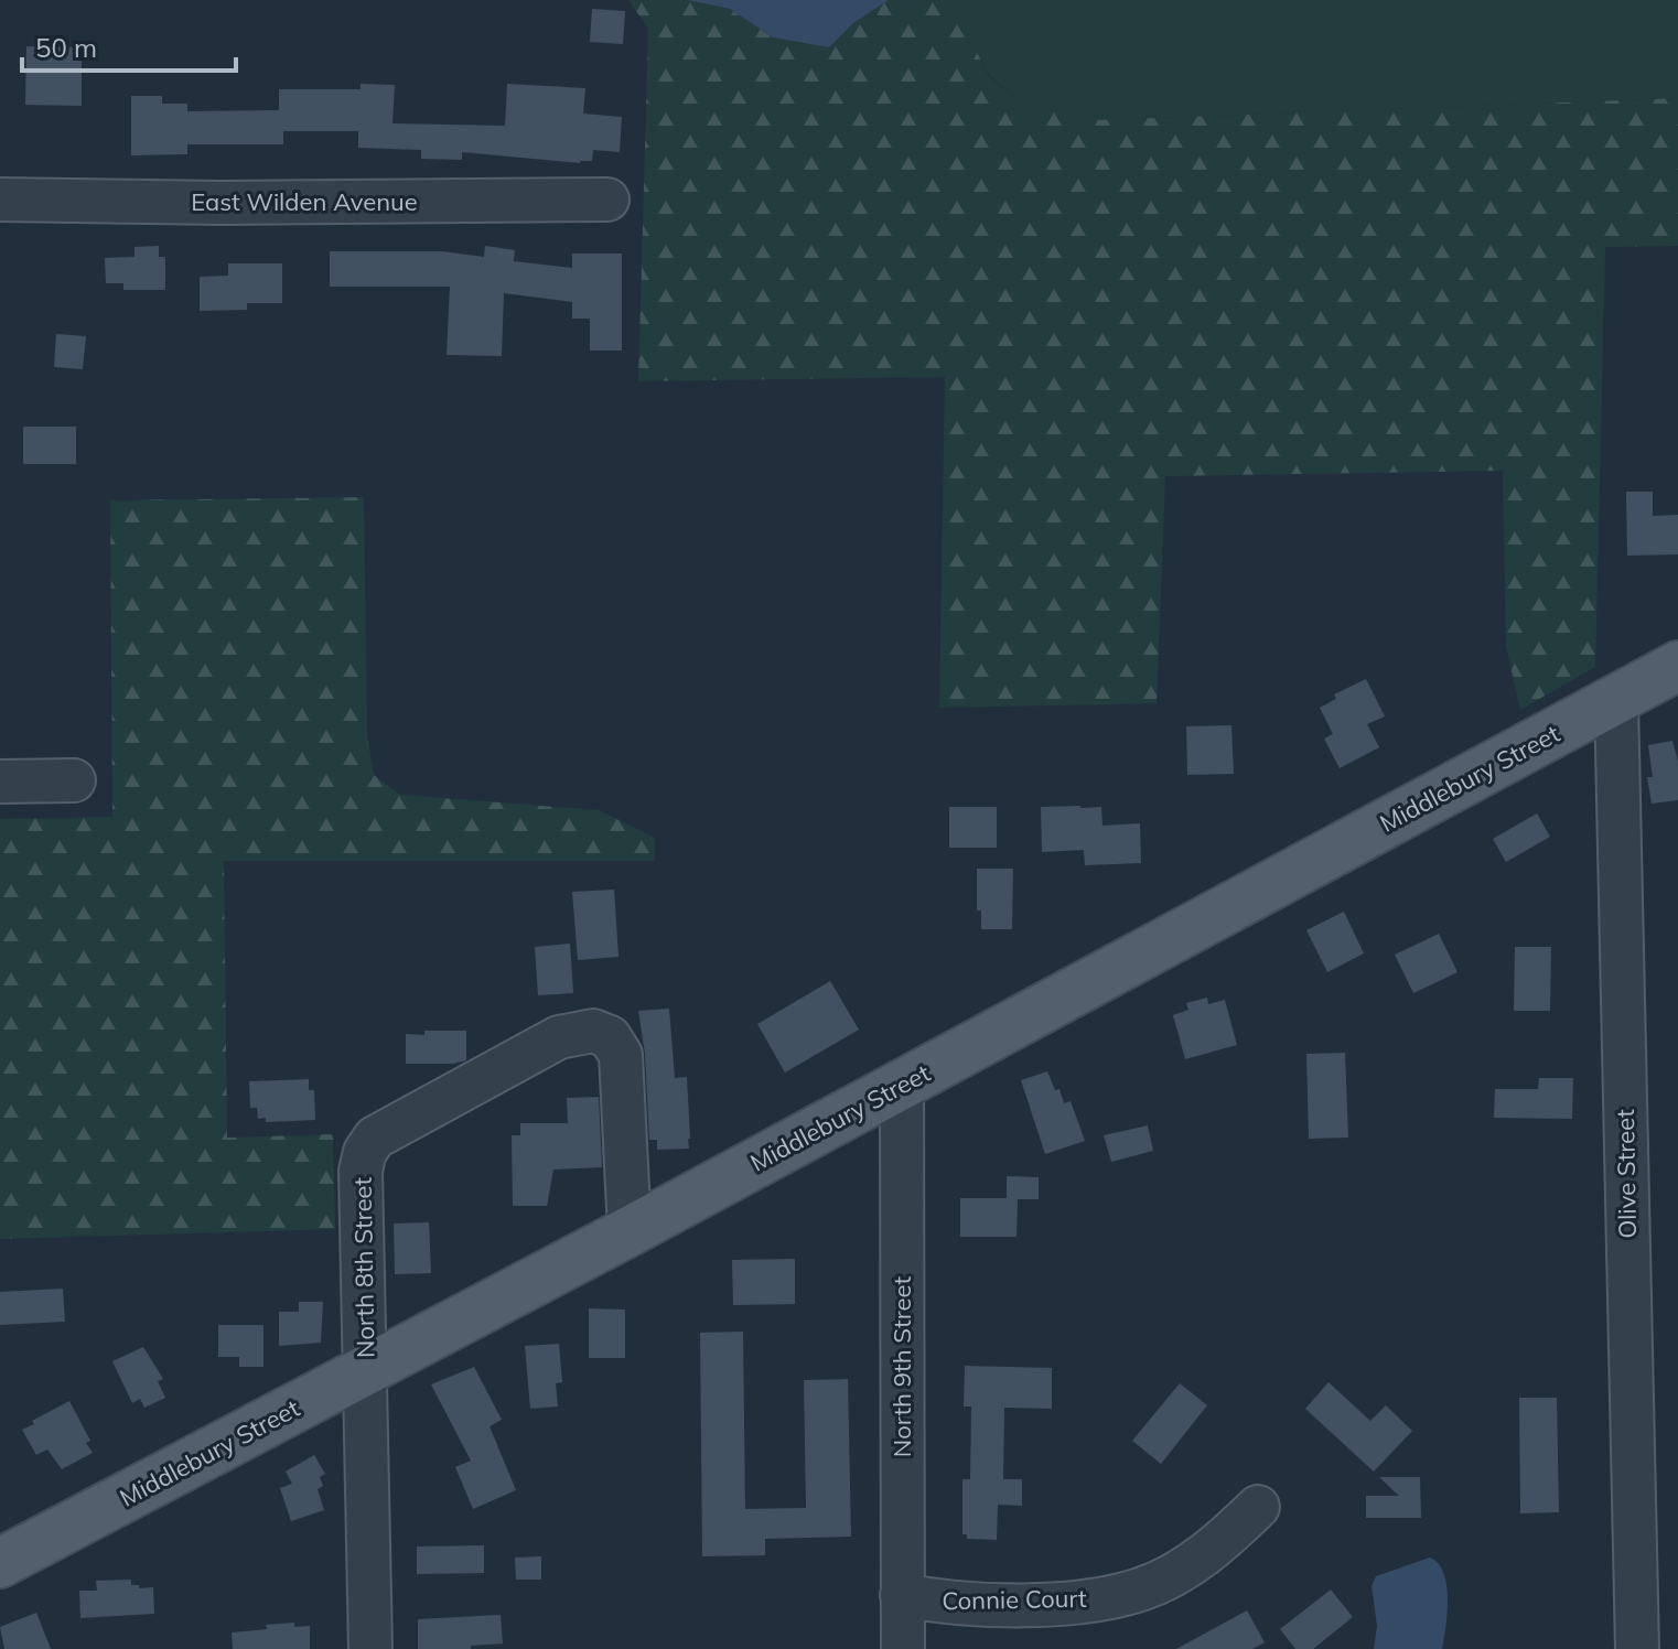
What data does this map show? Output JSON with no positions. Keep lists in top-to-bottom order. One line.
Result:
{"streets":{"main road":["Middlebury Street"],"street":["East Wilden Avenue","Olive Street","North 8th Street","North 9th Street","Connie Court"]},"crossings":[["Middlebury Street","Olive Street"],["Middlebury Street","North 8th Street"],["Middlebury Street","North 9th Street"],["North 9th Street","Connie Court"]],"scale_bar":"50 m"}
